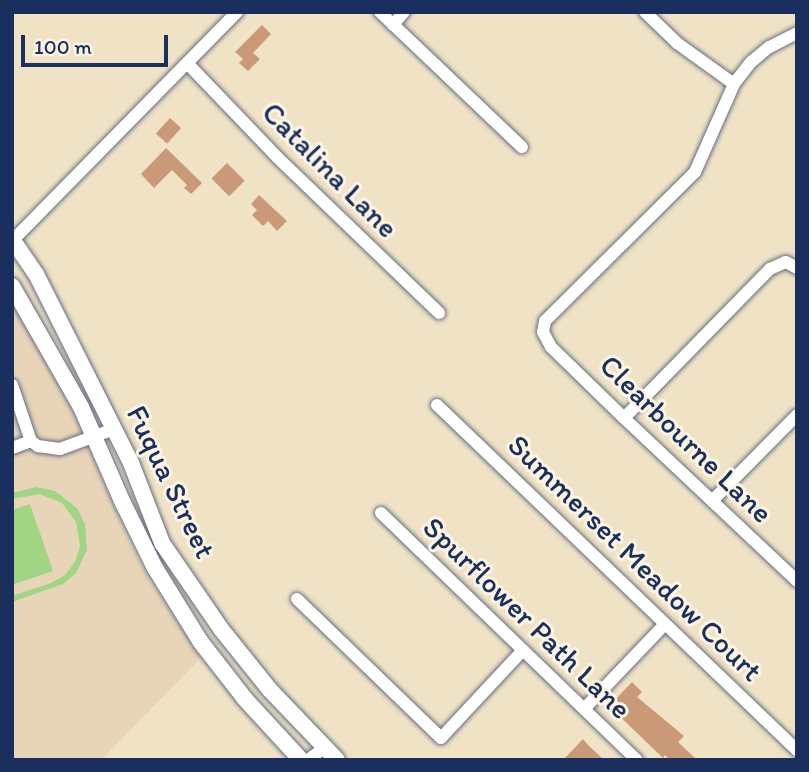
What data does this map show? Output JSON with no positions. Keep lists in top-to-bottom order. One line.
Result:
{"streets":{"main road":["Fuqua Street"],"street":["Catalina Lane","Clearbourne Lane","Summerset Meadow Court","Spurflower Path Lane"]},"scale_bar":"100 m"}
